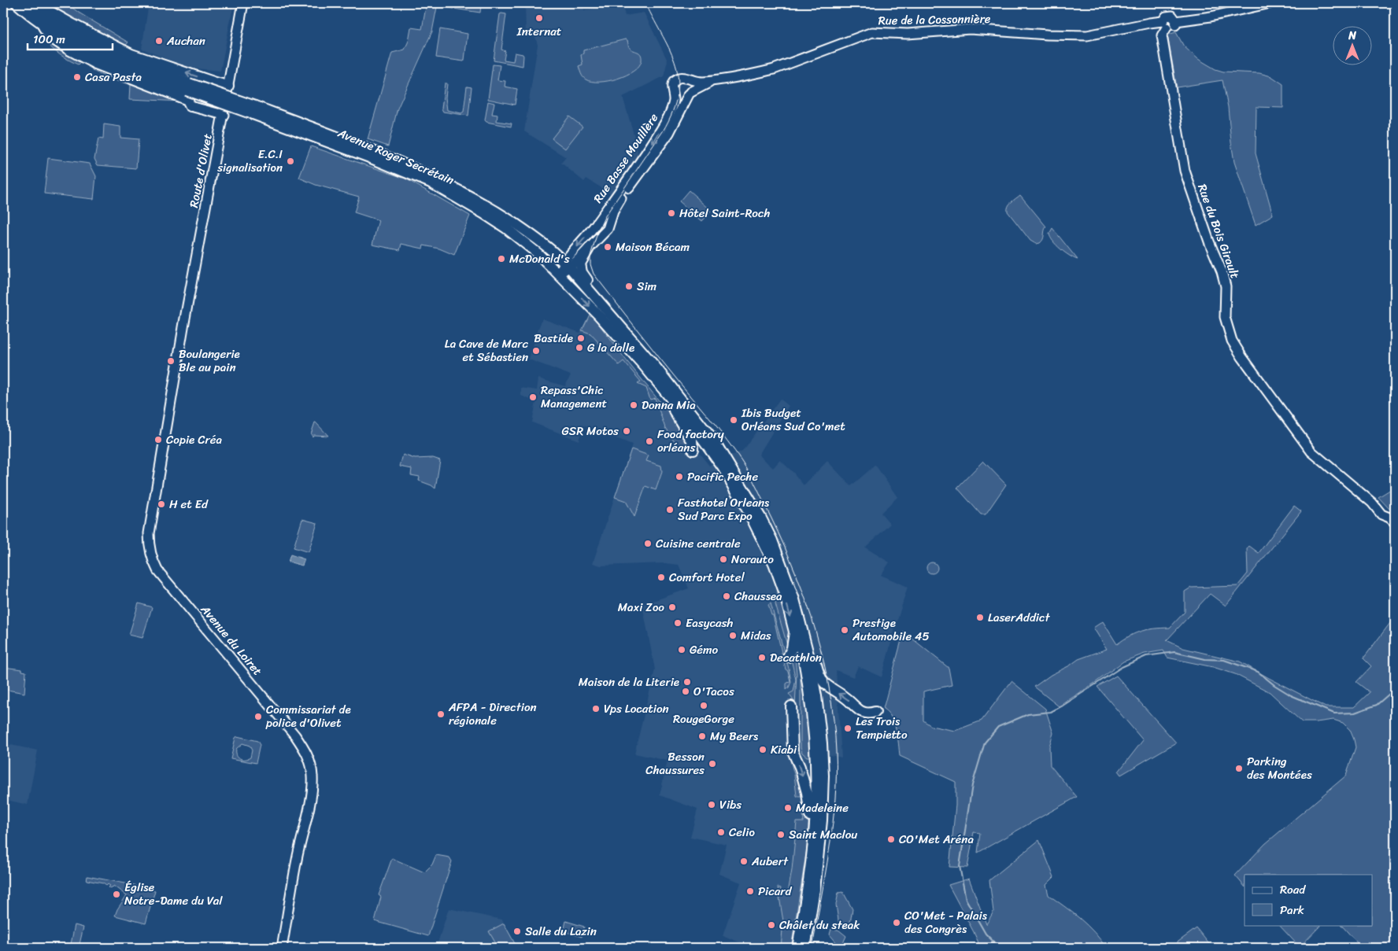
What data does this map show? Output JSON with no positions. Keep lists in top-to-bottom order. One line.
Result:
{"streets":{"main road":["Avenue Roger Secrétain"],"street":["Rue de la Cossonnière","Rue Basse Mouillère","Route d'Olivet","Rue du Bois Girault","Avenue du Loiret"]},"crossings":[["Rue de la Cossonnière","Rue Basse Mouillère"],["Rue de la Cossonnière","Rue du Bois Girault"],["Avenue Roger Secrétain","Rue Basse Mouillère"],["Route d'Olivet","Avenue du Loiret"]],"places":["Internat","Auchan","Casa Pasta","E.C.I signalisation","Hôtel Saint-Roch","Maison Bécam","McDonald's","Sim","Bastide","G la dalle","La Cave de Marc et Sébastien","Boulangerie Ble au pain","Repass'Chic Management","Donna Mia","Ibis Budget Orléans Sud Co'met","GSR Motos","Copie Créa","Food factory orléans","Pacific Peche","H et Ed","Fasthotel Orleans Sud Parc Expo","Cuisine centrale","Norauto","Comfort Hotel","Chaussea","Maxi Zoo","LaserAddict","Easycash","Prestige Automobile 45","Midas","Gémo","Decathlon","Maison de la Literie","O'Tacos","RougeGorge","Vps Location","AFPA - Direction régionale","Commissariat de police d'Olivet","Les Trois Tempietto","My Beers","Kiabi","Besson Chaussures","Parking des Montées","Vibs","Madeleine","Celio","Saint Maclou","CO'Met Aréna","Aubert","Picard","Église Notre-Dame du Val","CO'Met - Palais des Congrès","Châlet du steak","Salle du Lazin"],"legend":["Road","Park"],"scale_bar":"100 m","north":"top"}
